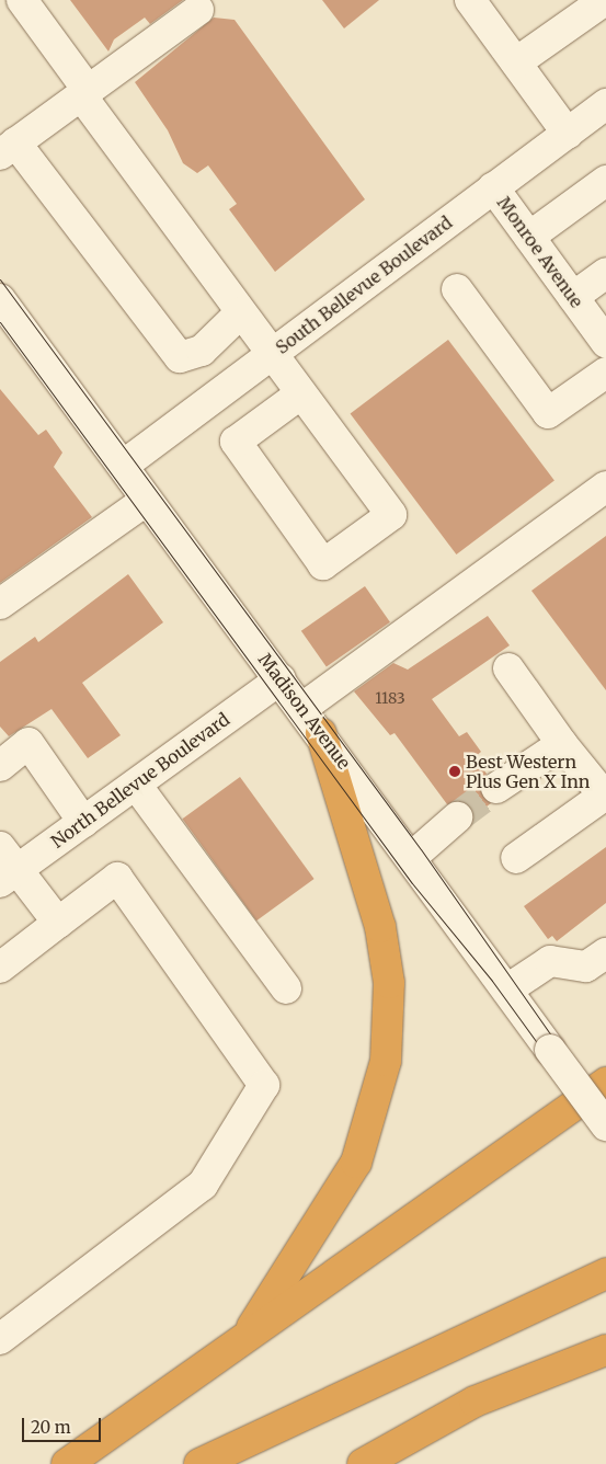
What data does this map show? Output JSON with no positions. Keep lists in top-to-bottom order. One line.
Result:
{"streets":{"street":["Monroe Avenue","South Bellevue Boulevard","Madison Avenue","North Bellevue Boulevard"]},"crossings":[["Monroe Avenue","South Bellevue Boulevard"],["South Bellevue Boulevard","Madison Avenue"],["Madison Avenue","North Bellevue Boulevard"]],"places":["Best Western Plus Gen X Inn"],"house_numbers":["1183"],"scale_bar":"20 m"}
